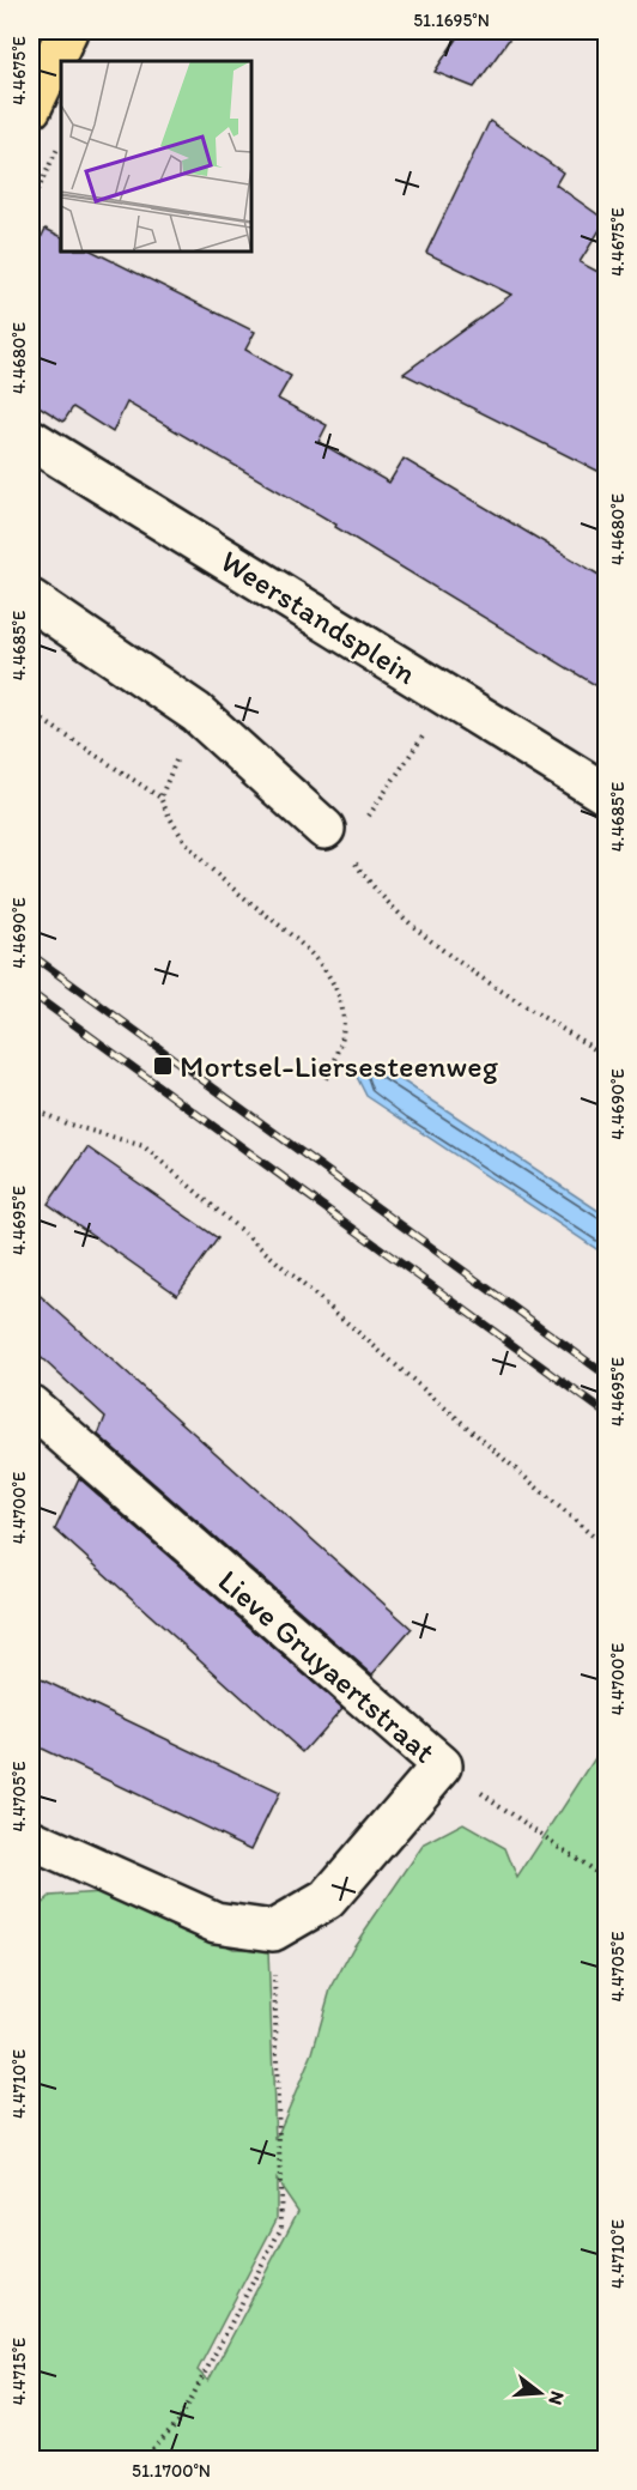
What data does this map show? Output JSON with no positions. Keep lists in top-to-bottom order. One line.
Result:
{"streets":{"street":["Weerstandsplein","Lieve Gruyaertstraat"]},"places":{"transit":["Mortsel-Liersesteenweg"]},"north":"right","coordinates":["51.1695°N","4.4675°E","4.4680°E","4.4685°E","4.4690°E","4.4695°E","4.4700°E","4.4705°E","4.4710°E","4.4715°E","51.1700°N"]}
